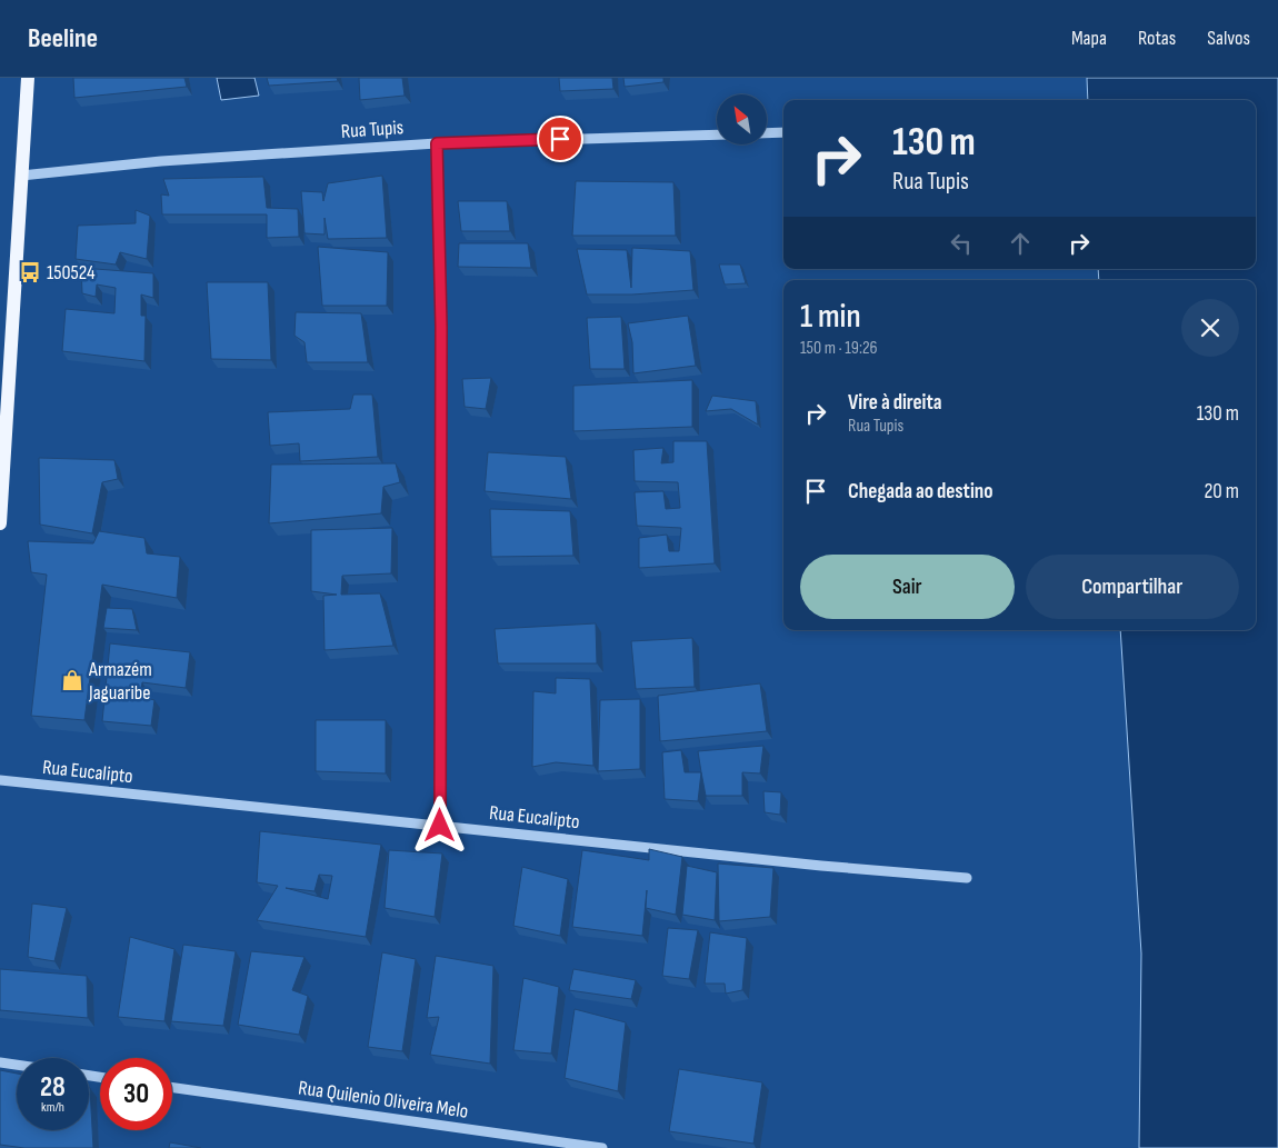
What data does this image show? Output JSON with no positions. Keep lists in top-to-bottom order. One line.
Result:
{"streets":{"street":["Rua Tupis","Rua Eucalipto","Rua Quilenio Oliveira Melo"]},"places":{"bus stop":["150524"],"shop":["Armazém Jaguaribe"]},"north":"top left","page":{"header":"Beeline","nav":["Mapa","Rotas","Salvos"],"turn":["130 m","Rua Tupis"],"heading":["1 min","150 m · 19:26"],"list":[{"name":"Vire à direita","note":"Rua Tupis","value":"130 m"},{"name":"Chegada ao destino","value":"20 m"}],"buttons":["Sair","Compartilhar"],"speed":"28 km/h","limit":"30"}}
